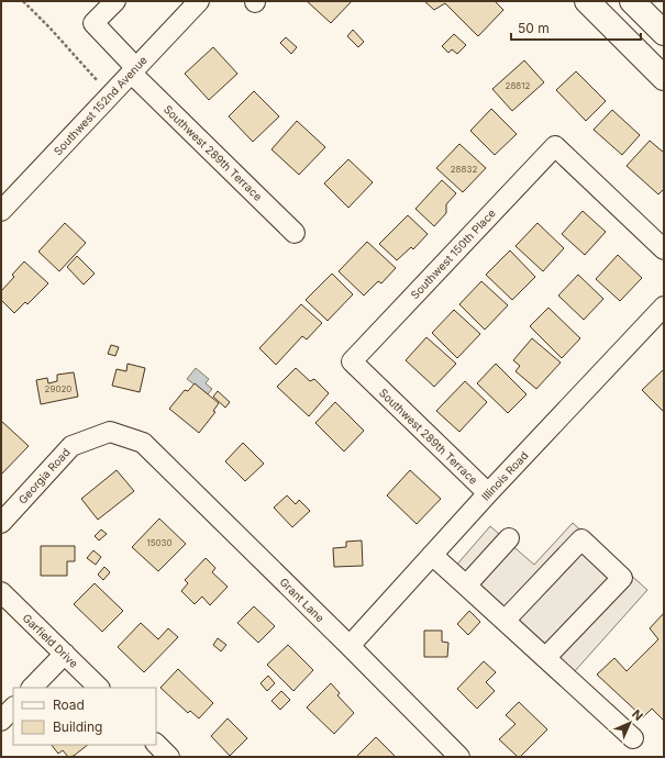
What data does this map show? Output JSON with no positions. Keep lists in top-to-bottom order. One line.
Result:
{"streets":{"street":["Southwest 152nd Avenue","Southwest 289th Terrace","Southwest 150th Place","Georgia Road","Illinois Road","Grant Lane","Garfield Drive"]},"crossings":[["Southwest 152nd Avenue","Southwest 289th Terrace"],["Southwest 289th Terrace","Southwest 150th Place"],["Southwest 289th Terrace","Illinois Road"],["Georgia Road","Grant Lane"],["Illinois Road","Grant Lane"]],"house_numbers":["28812","28832","29020","15030"],"legend":["Road","Building"],"scale_bar":"50 m","north":"top right"}
